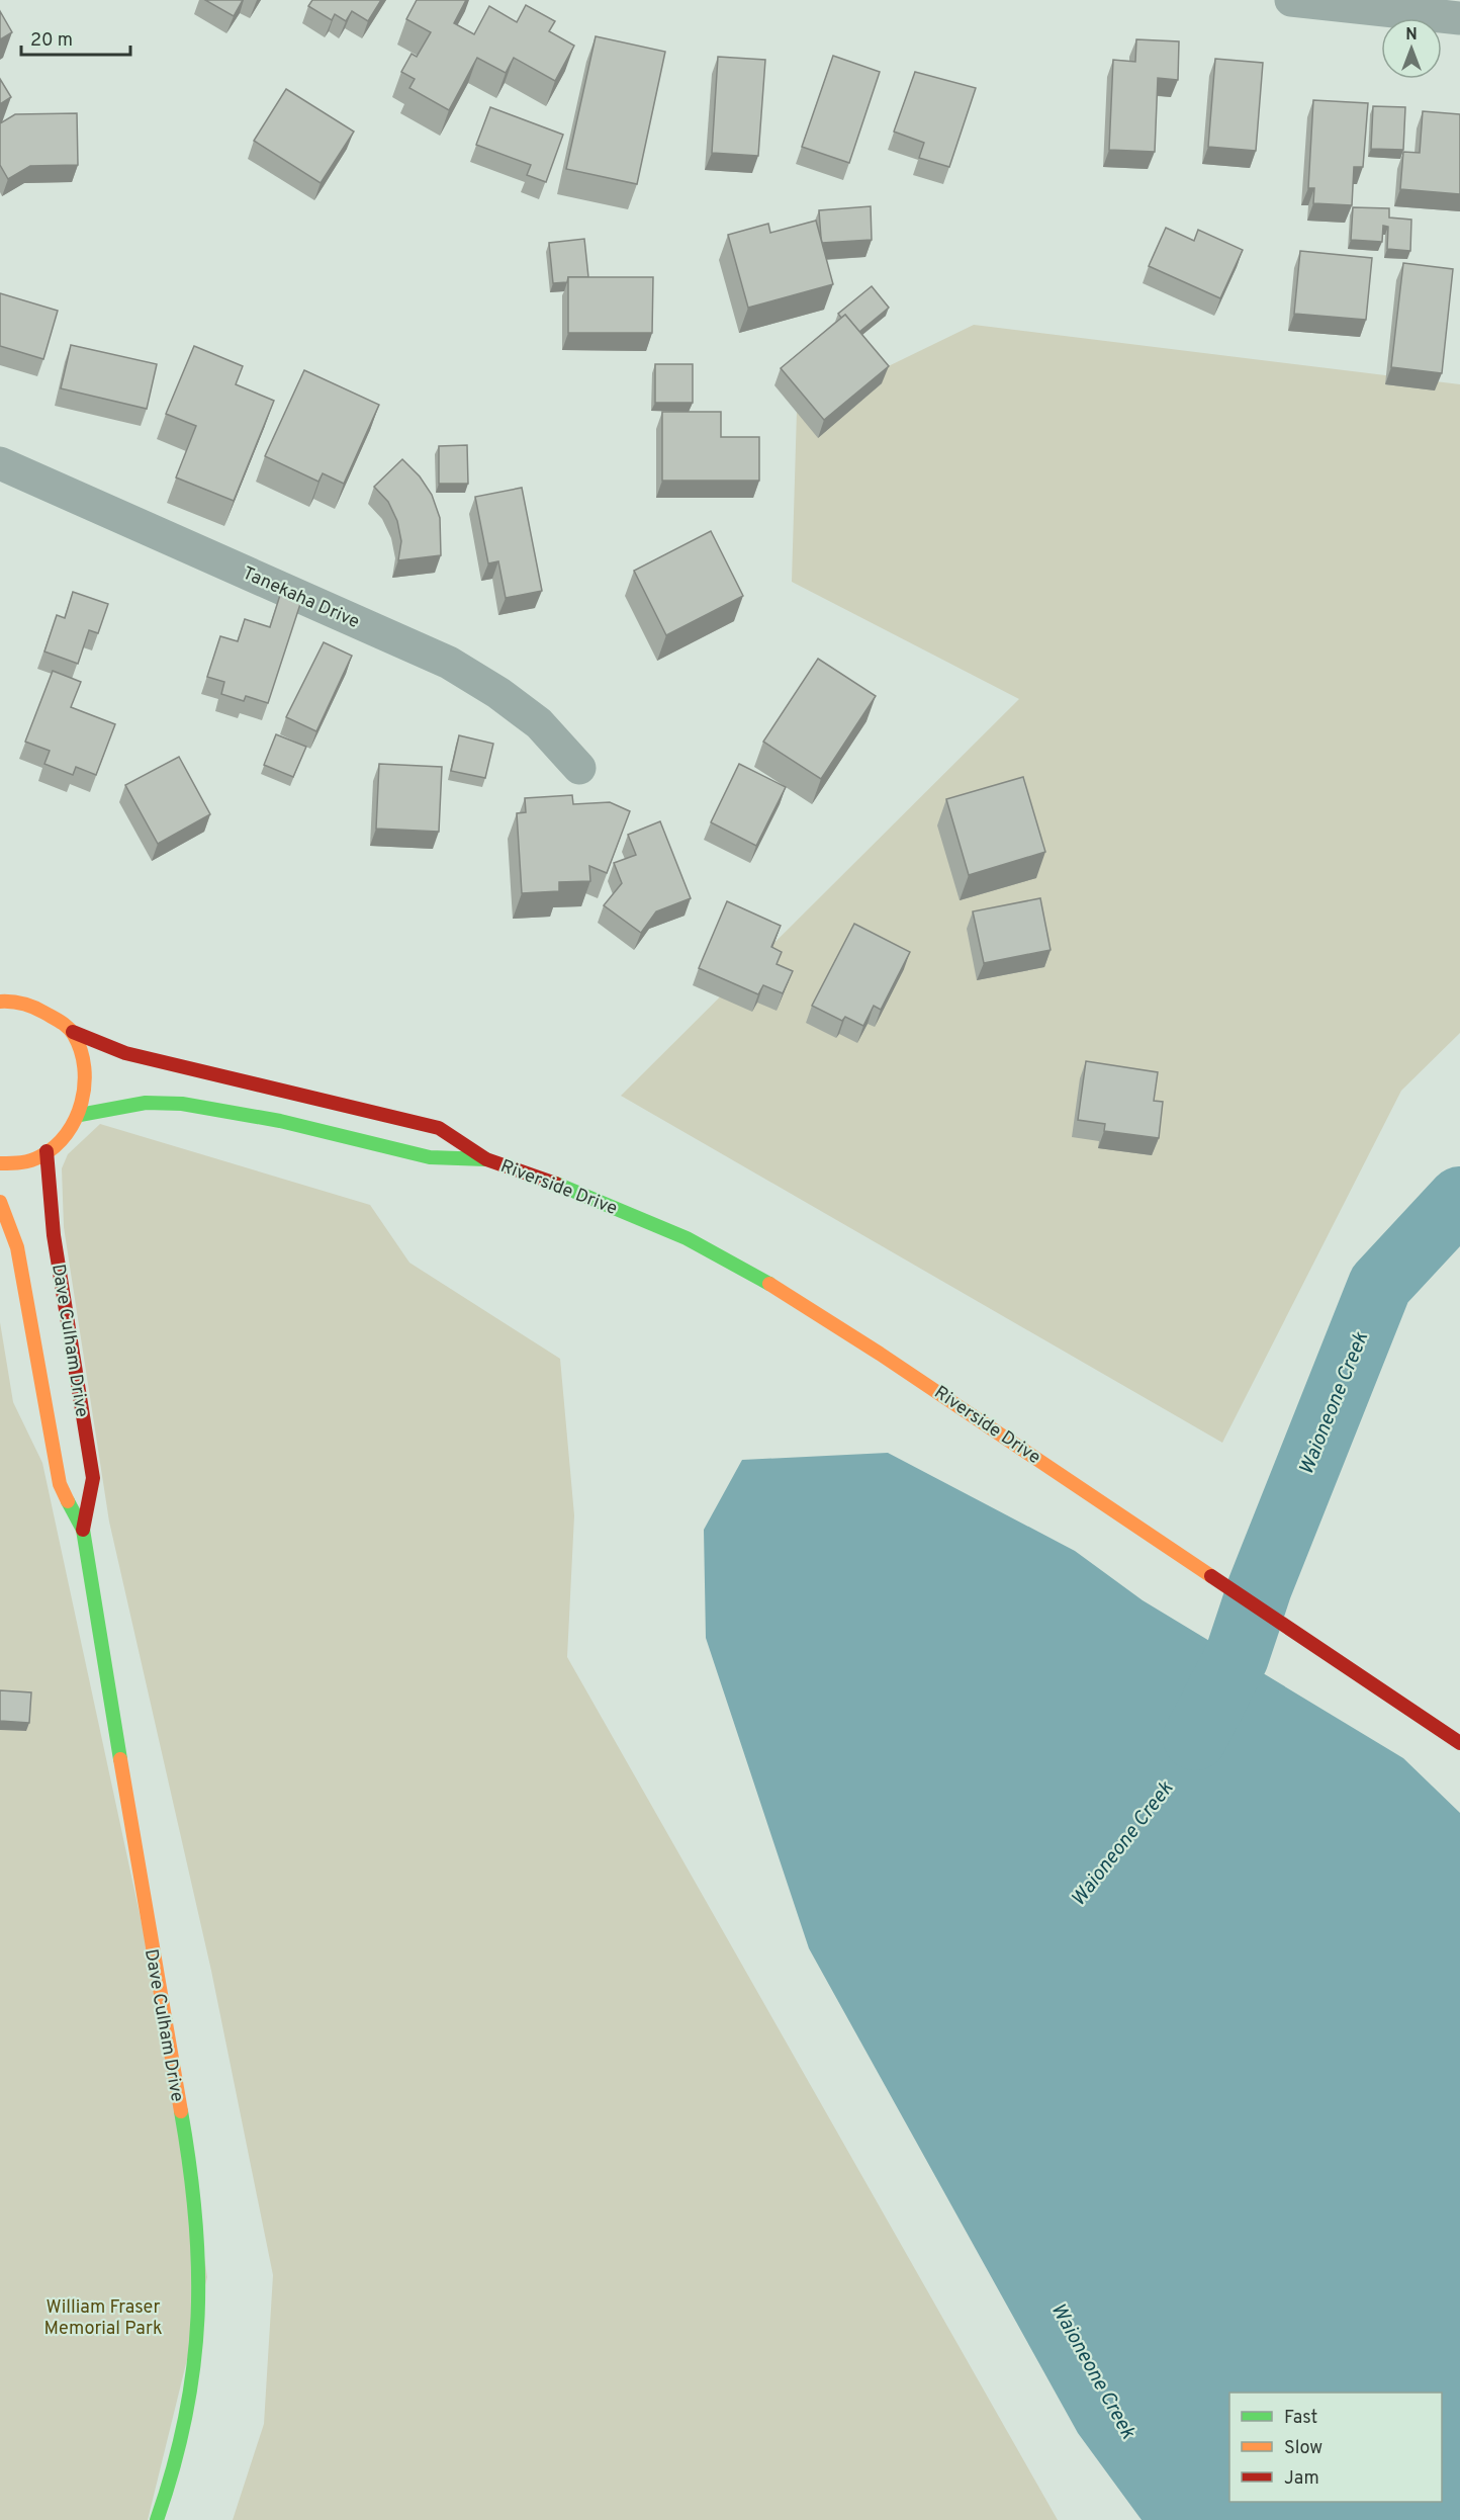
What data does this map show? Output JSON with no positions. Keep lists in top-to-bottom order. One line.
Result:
{"streets":{"main road":["Riverside Drive","Dave Culham Drive"],"street":["Tanekaha Drive"]},"water":["Waioneone Creek"],"parks":["William Fraser Memorial Park"],"legend":["Fast","Slow","Jam"],"scale_bar":"20 m","north":"top"}
